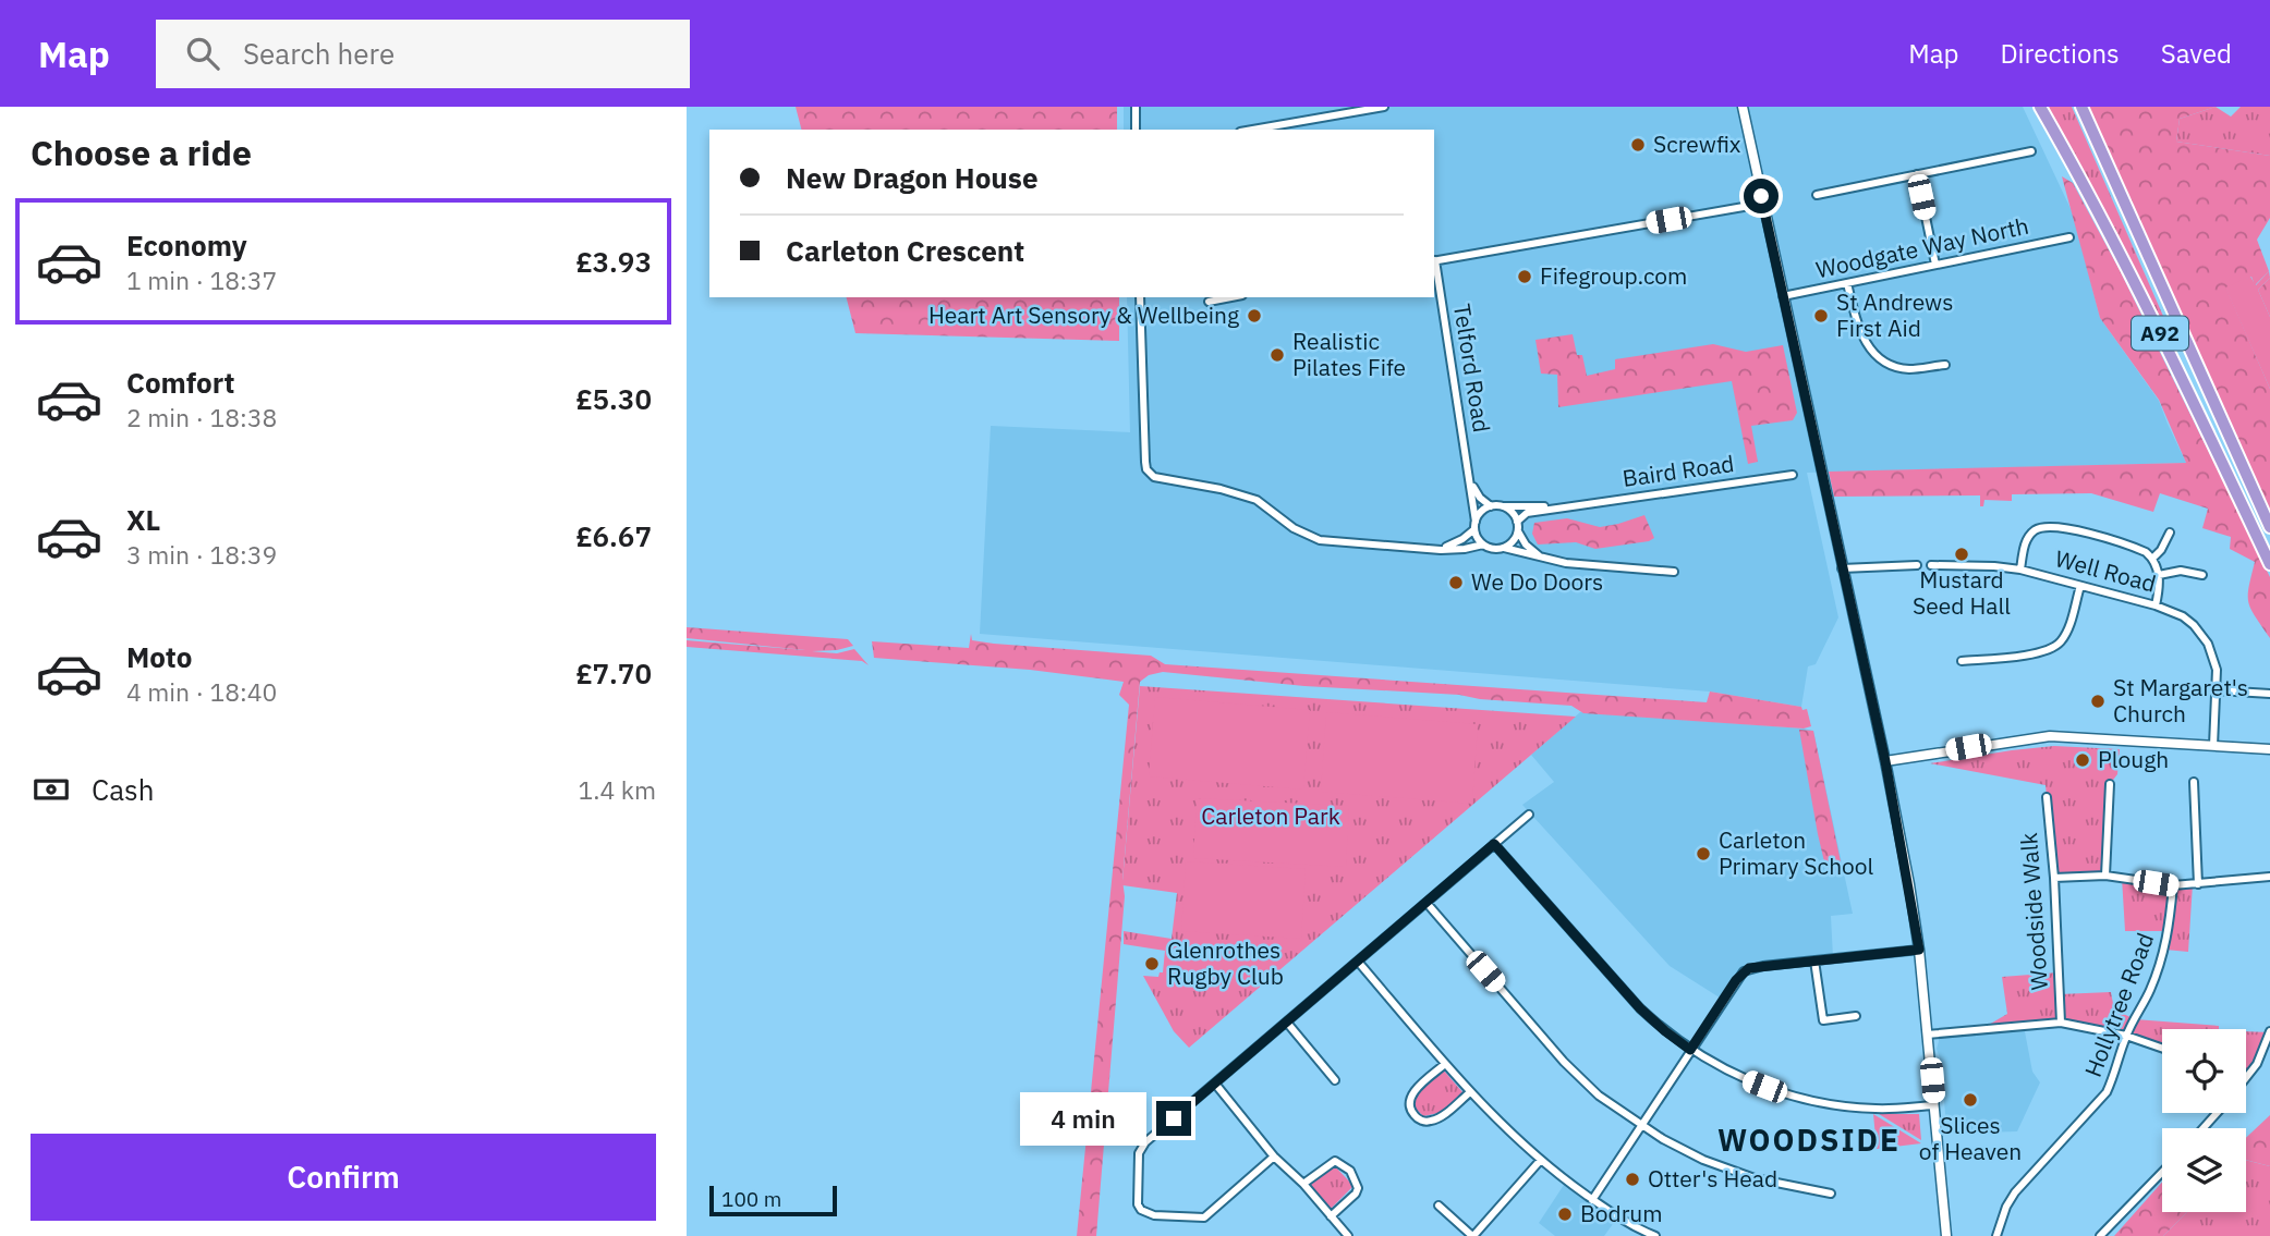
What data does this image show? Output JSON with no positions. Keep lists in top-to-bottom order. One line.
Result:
{"streets":{"highway":["A92"],"street":["Woodgate Way North","Telford Road","Baird Road","Well Road","Woodside Walk","Hollytree Road"]},"crossings":[["Telford Road","Baird Road"]],"districts":["WOODSIDE"],"parks":["Carleton Park"],"places":["Screwfix","Fifegroup.com","Heart Art Sensory & Wellbeing","St Andrews First Aid","Realistic Pilates Fife","Mustard Seed Hall","We Do Doors","St Margaret's Church","Plough","Carleton Primary School","Glenrothes Rugby Club","Slices of Heaven","Otter's Head","Bodrum"],"scale_bar":"100 m","page":{"header":"Map","search":"Search here","nav":["Map","Directions","Saved"],"heading":"Choose a ride","banner":["New Dragon House","Carleton Crescent"],"list":[{"name":"Economy","note":"1 min · 18:37","value":"£3.93"},{"name":"Comfort","note":"2 min · 18:38","value":"£5.30"},{"name":"XL","note":"3 min · 18:39","value":"£6.67"},{"name":"Moto","note":"4 min · 18:40","value":"£7.70"}],"pay":["Cash","1.4 km"],"bubble":"4 min","buttons":"Confirm","scale":"100 m"}}
